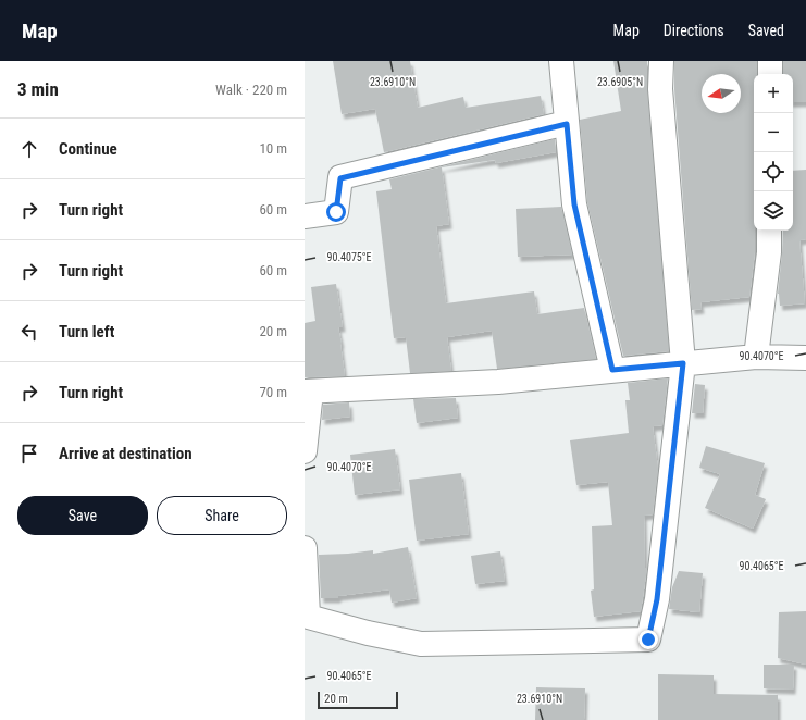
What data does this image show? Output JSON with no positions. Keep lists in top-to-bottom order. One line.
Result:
{"scale_bar":"20 m","north":"left","page":{"header":"Map","nav":["Map","Directions","Saved"],"heading":["3 min","Walk · 220 m"],"map_buttons":["+","−"],"list":[["Continue","10 m"],["Turn right","60 m"],["Turn right","60 m"],["Turn left","20 m"],["Turn right","70 m"],"Arrive at destination"],"buttons":["Save","Share"],"scale":"20 m"},"coordinates":["23.6910°N","23.6905°N","90.4075°E","90.4070°E","90.4065°E"]}
